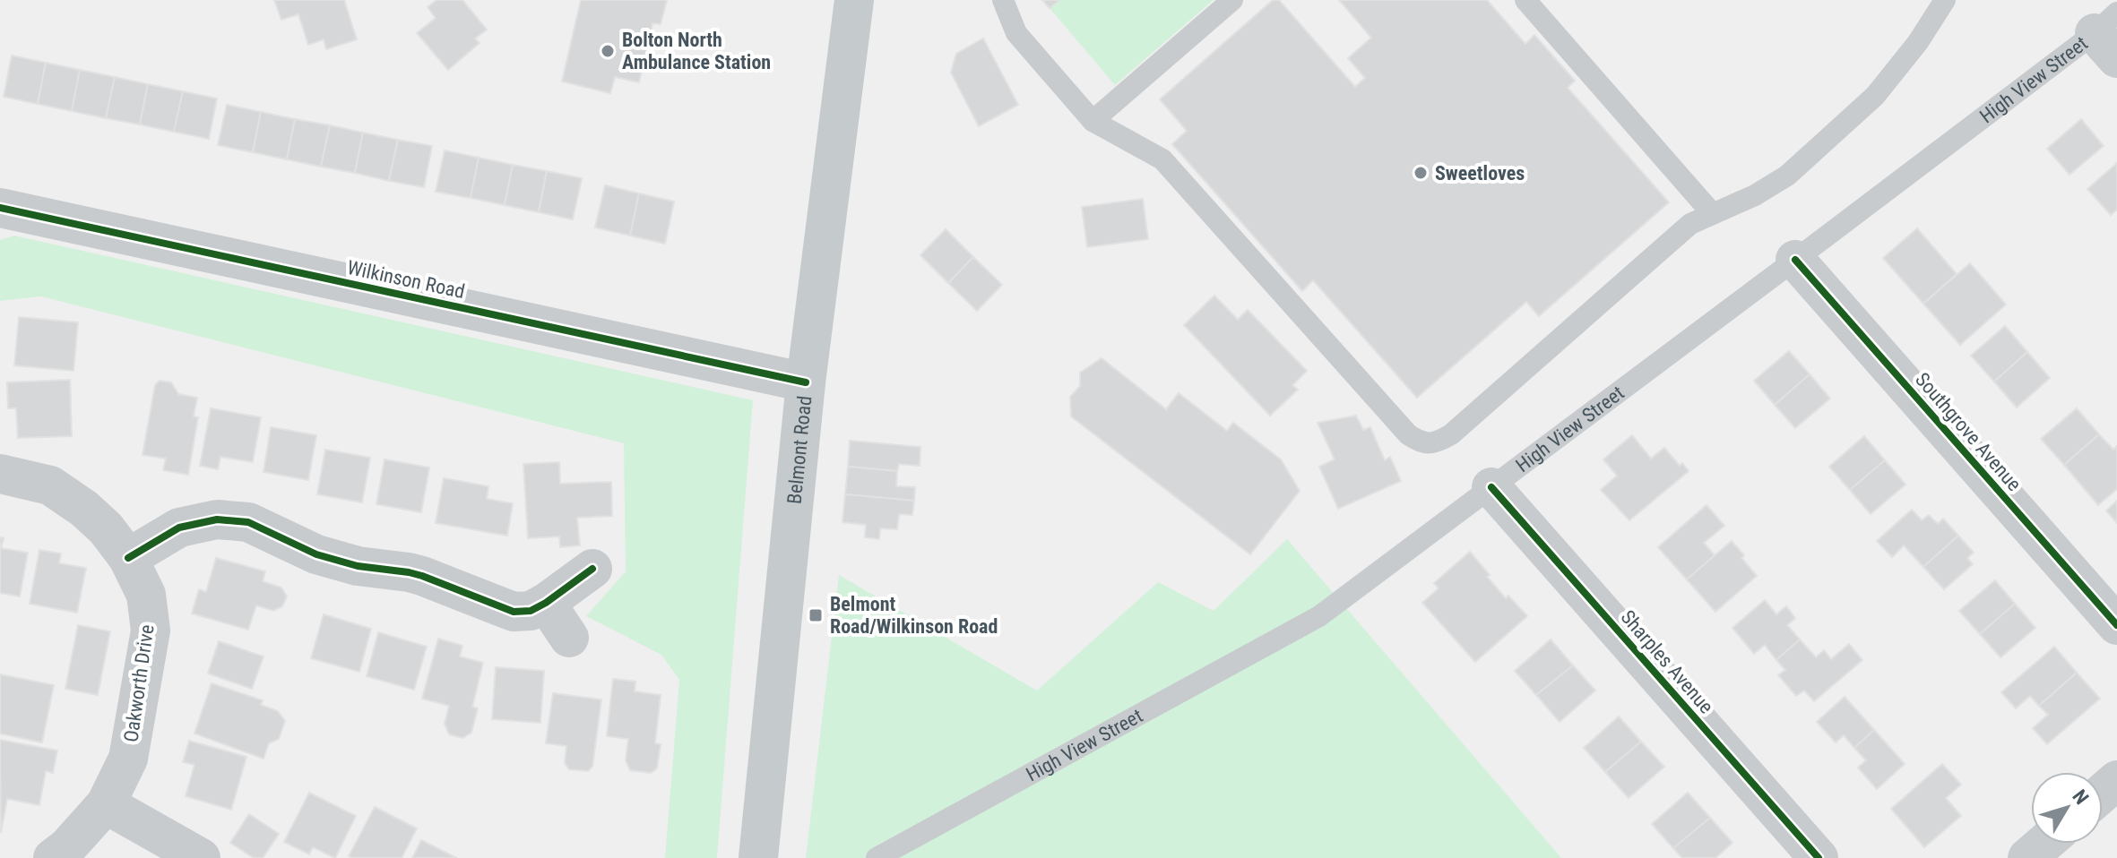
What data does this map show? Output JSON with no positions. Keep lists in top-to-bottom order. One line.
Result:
{"streets":{"main road":["Belmont Road"],"street":["Wilkinson Road","Southgrove Avenue","Sharples Avenue","Oakworth Drive"],"lane":["High View Street"]},"crossings":[["High View Street","Southgrove Avenue"],["High View Street","Sharples Avenue"],["Wilkinson Road","Belmont Road"]],"places":{"other":["Bolton North Ambulance Station","Sweetloves"],"transit":["Belmont Road/Wilkinson Road"]},"north":"top right"}
